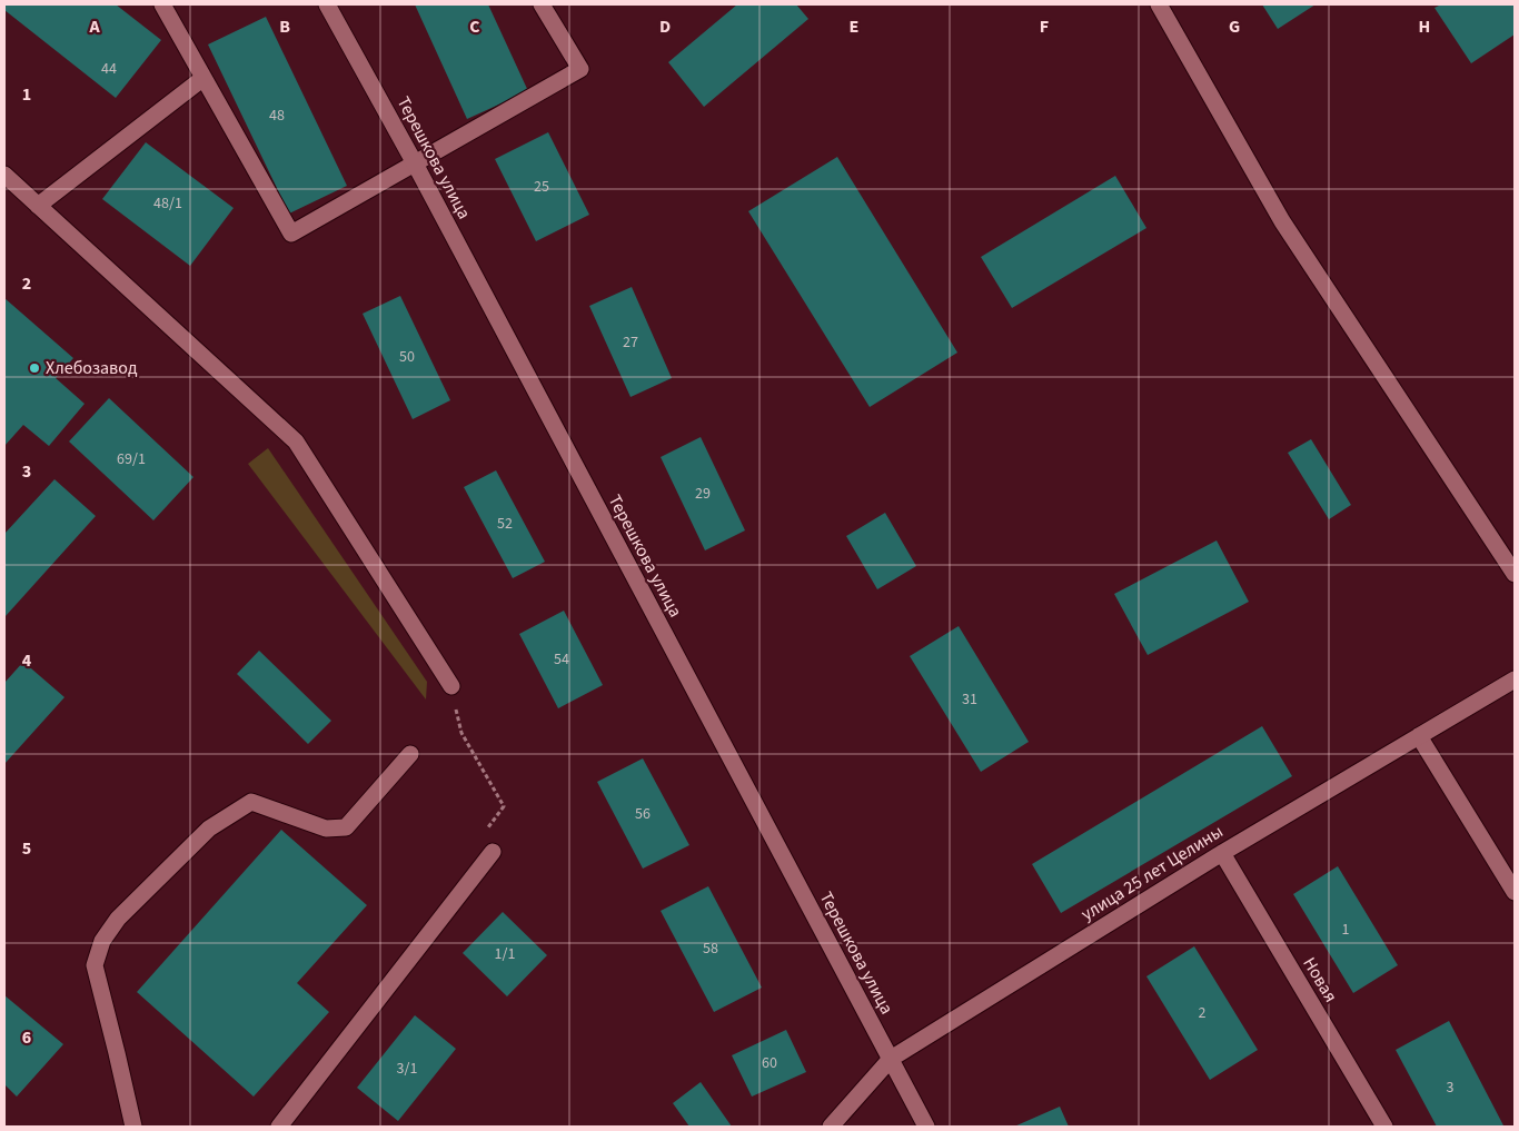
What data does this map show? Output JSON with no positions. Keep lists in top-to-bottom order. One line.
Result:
{"streets":{"street":["Терешкова улица","улица 25 лет Целины","Новая"]},"crossings":[["Терешкова улица","улица 25 лет Целины"],["улица 25 лет Целины","Новая"]],"places":["Хлебозавод"],"house_numbers":["44","48","25","48/1","27","50","69/1","29","52","54","31","56","1","58","1/1","2","60","3/1","3"],"grid":{"columns":["A","B","C","D","E","F","G","H"],"rows":["1","2","3","4","5","6"]}}
